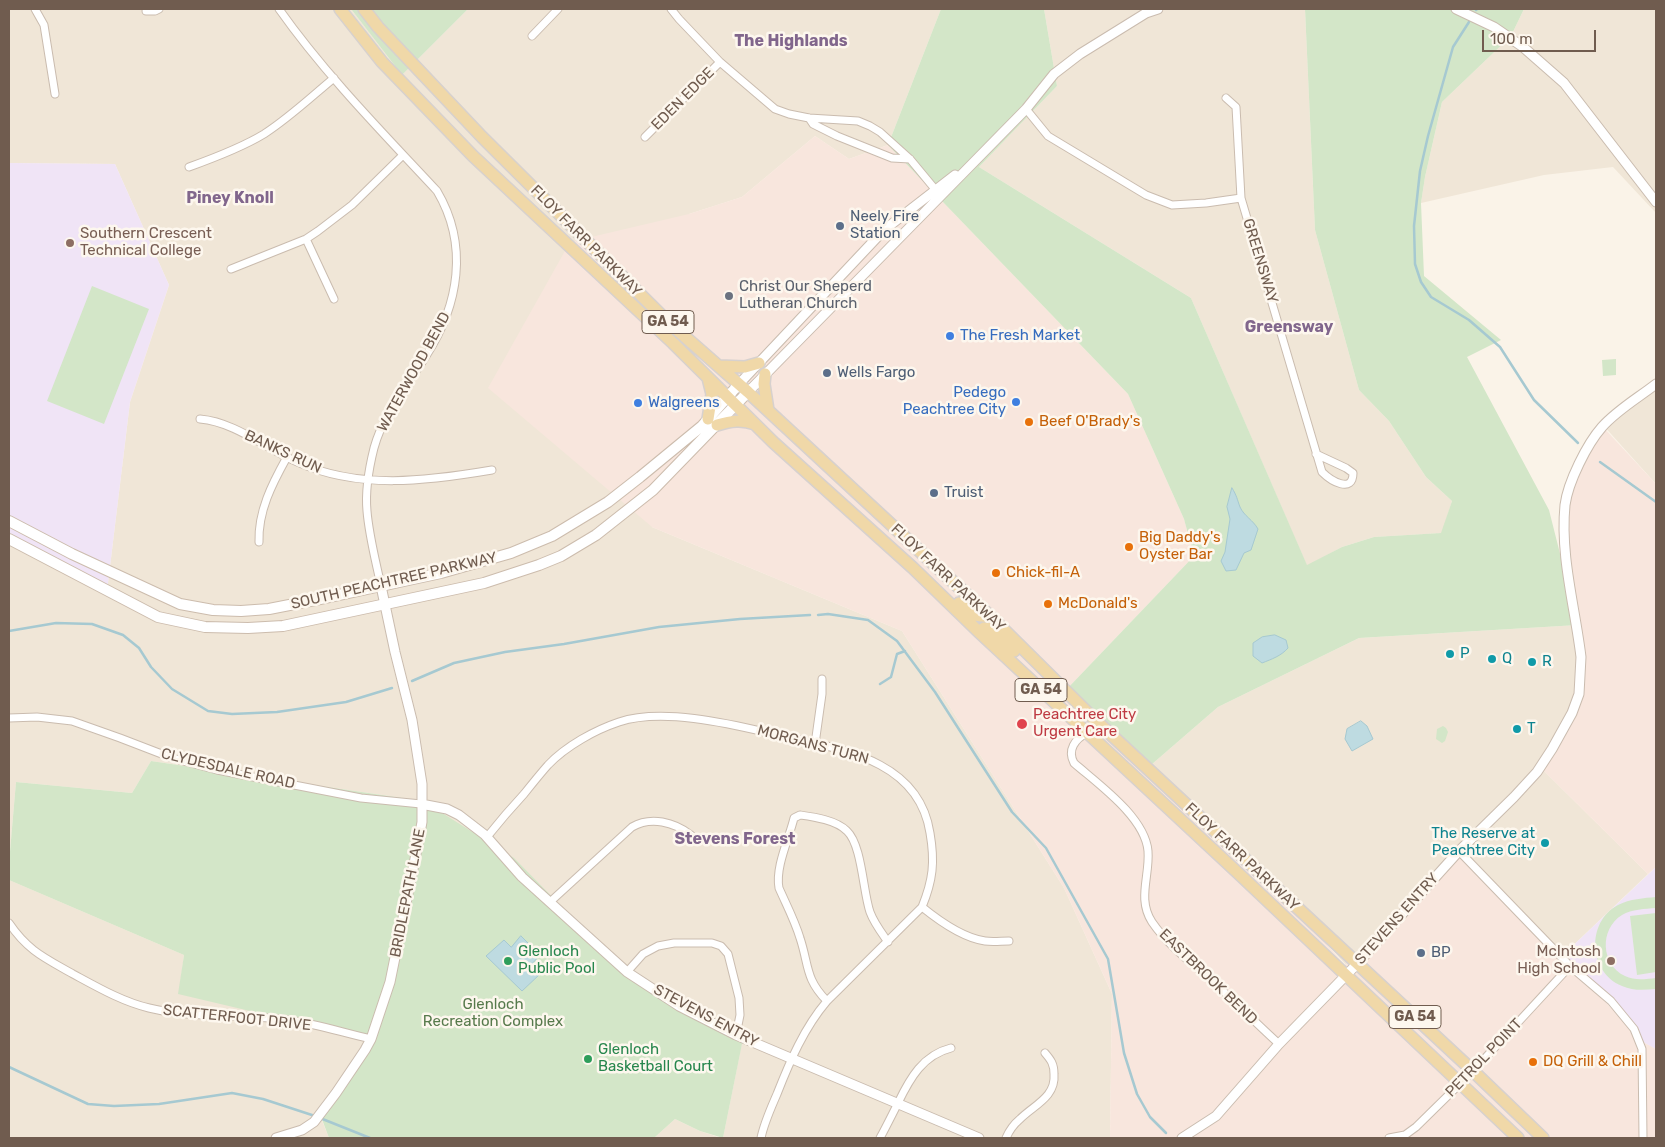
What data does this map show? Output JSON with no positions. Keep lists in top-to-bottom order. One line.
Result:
{"streets":{"main road":["FLOY FARR PARKWAY","GA 54","SOUTH PEACHTREE PARKWAY"],"street":["EDEN EDGE","GREENSWAY","WATERWOOD BEND","BANKS RUN","MORGANS TURN","CLYDESDALE ROAD","BRIDLEPATH LANE","STEVENS ENTRY","EASTBROOK BEND","SCATTERFOOT DRIVE","PETROL POINT"]},"crossings":[["FLOY FARR PARKWAY","SOUTH PEACHTREE PARKWAY"],["FLOY FARR PARKWAY","STEVENS ENTRY"],["FLOY FARR PARKWAY","EASTBROOK BEND"],["FLOY FARR PARKWAY","PETROL POINT"],["WATERWOOD BEND","BANKS RUN"],["WATERWOOD BEND","SOUTH PEACHTREE PARKWAY"],["WATERWOOD BEND","BRIDLEPATH LANE"],["SOUTH PEACHTREE PARKWAY","BRIDLEPATH LANE"],["MORGANS TURN","STEVENS ENTRY"],["CLYDESDALE ROAD","BRIDLEPATH LANE"],["CLYDESDALE ROAD","STEVENS ENTRY"],["BRIDLEPATH LANE","STEVENS ENTRY"],["BRIDLEPATH LANE","SCATTERFOOT DRIVE"],["STEVENS ENTRY","EASTBROOK BEND"]],"districts":["The Highlands","Piney Knoll","Greensway","Stevens Forest"],"parks":["Glenloch Recreation Complex"],"places":["Neely Fire Station","Southern Crescent Technical College","Christ Our Sheperd Lutheran Church","The Fresh Market","Wells Fargo","Pedego Peachtree City","Walgreens","Beef O'Brady's","Truist","Big Daddy's Oyster Bar","Chick-fil-A","McDonald's","P","Q","R","Peachtree City Urgent Care","T","The Reserve at Peachtree City","BP","Glenloch Public Pool","McIntosh High School","Glenloch Basketball Court","DQ Grill & Chill"],"scale_bar":"100 m"}
